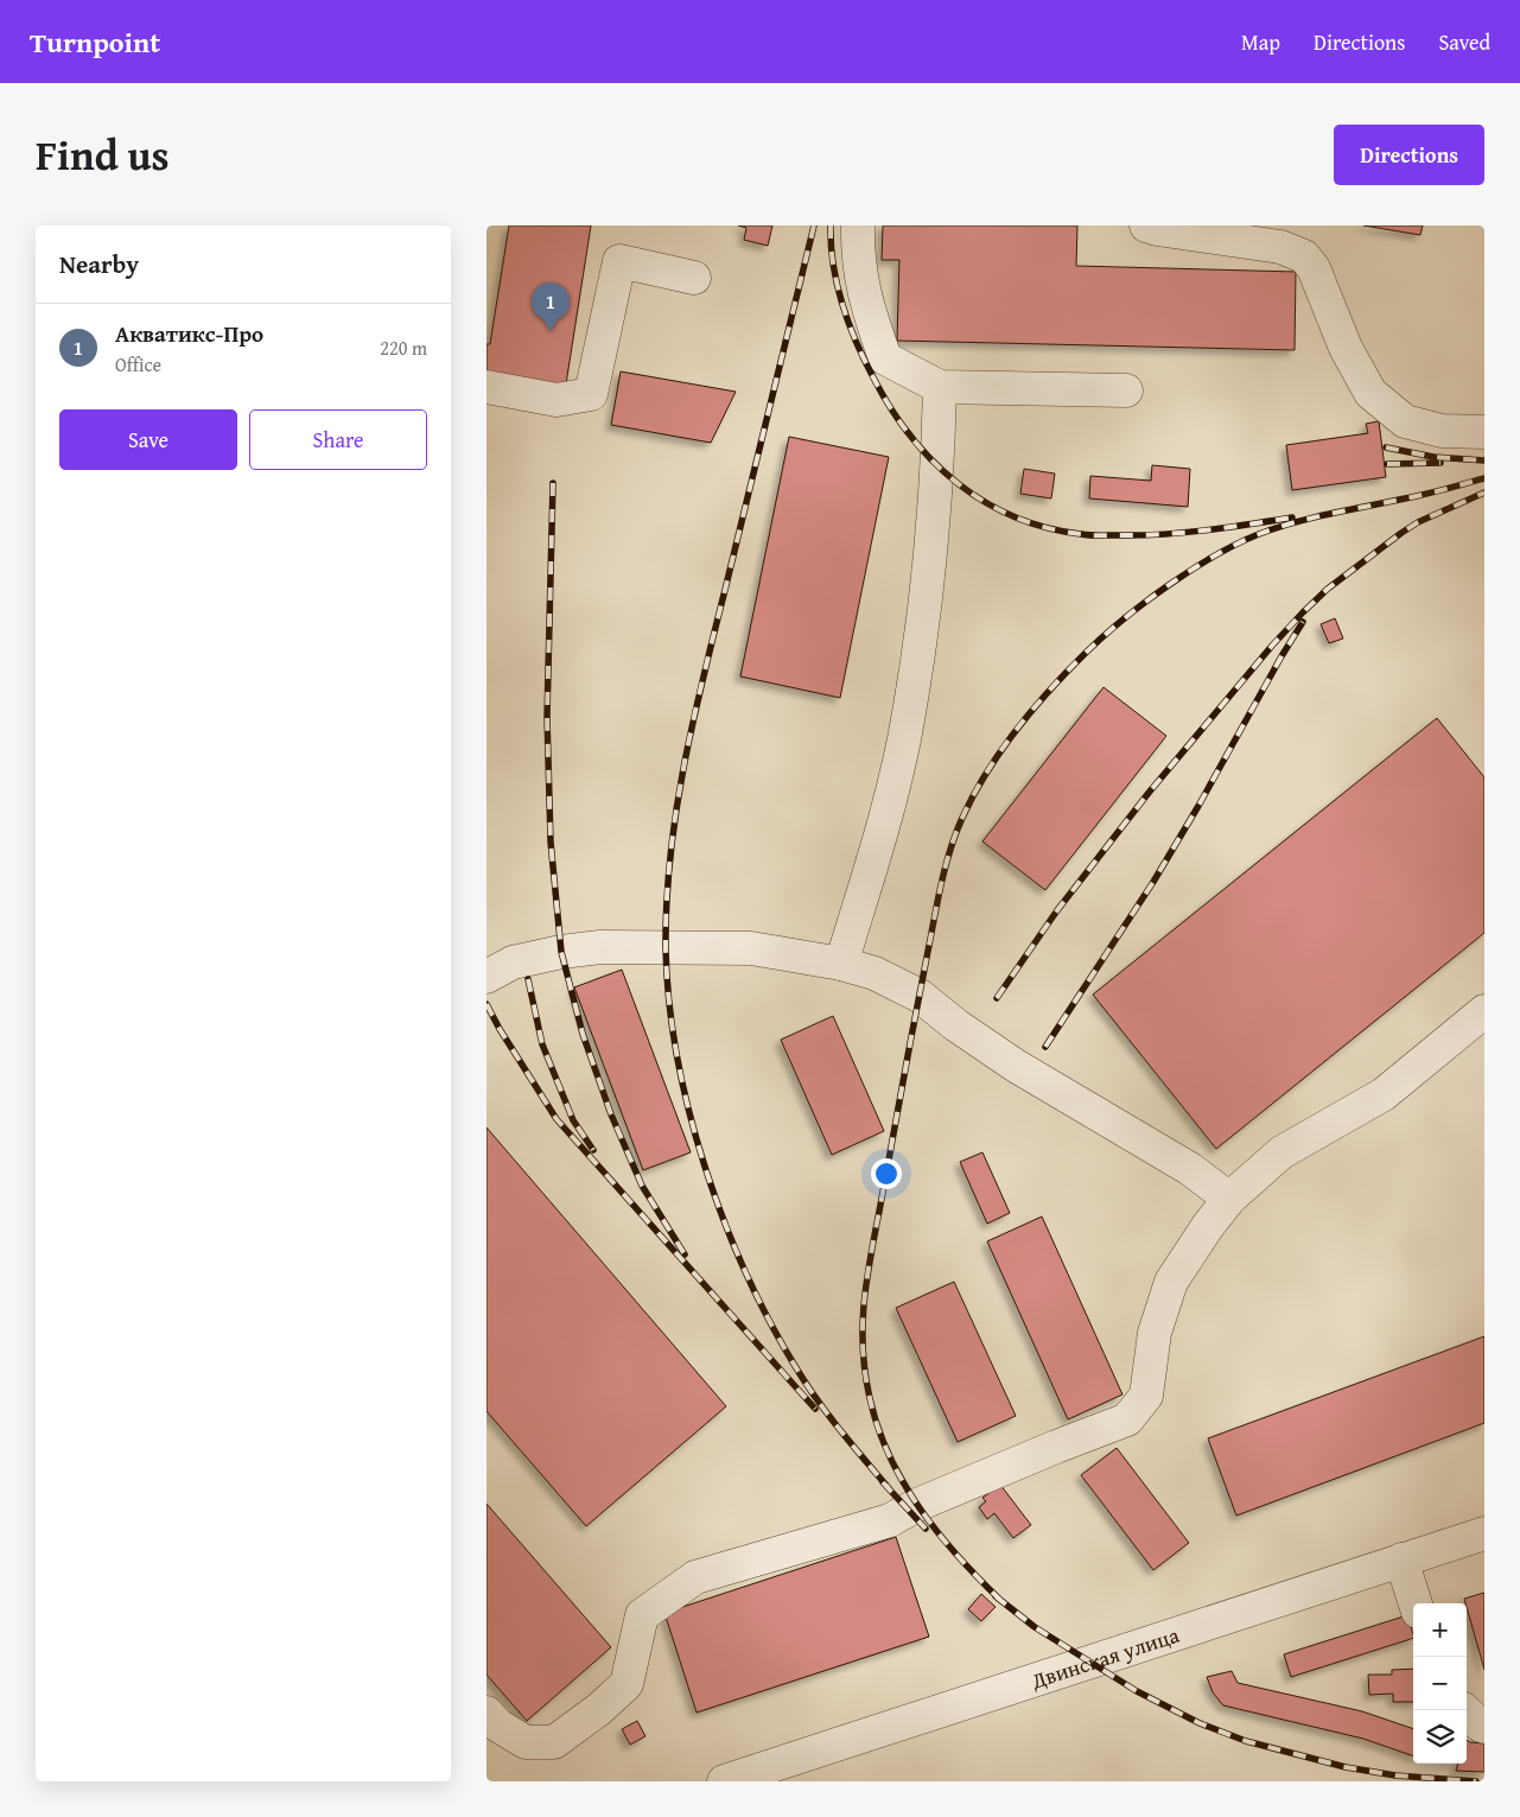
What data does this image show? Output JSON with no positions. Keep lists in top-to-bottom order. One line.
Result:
{"streets":{"street":["Двинская улица"]},"page":{"header":"Turnpoint","nav":["Map","Directions","Saved"],"title":"Find us","buttons":["Directions",["Save","Share"]],"heading":"Nearby","pins":"1","list":[{"mark":"1","name":"Акватикс-Про","note":"Office","value":"220 m"}],"map_buttons":["+","−"]}}
